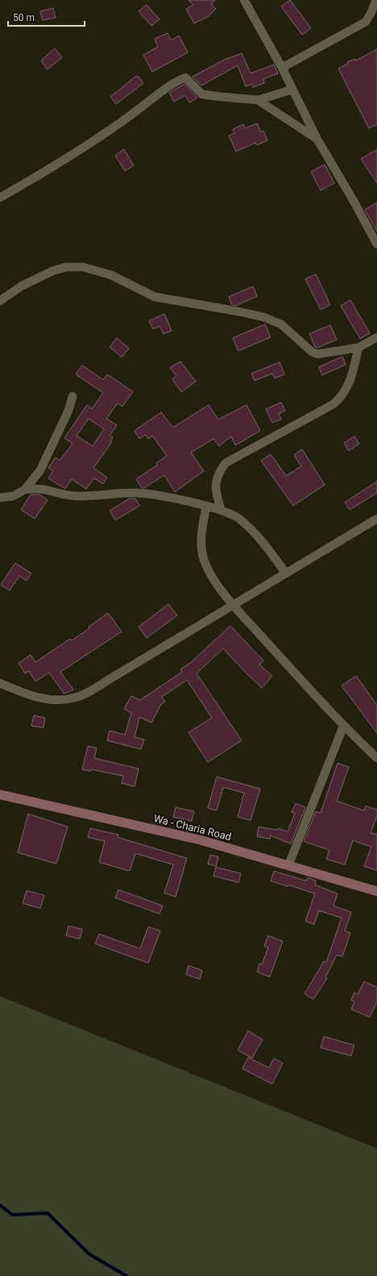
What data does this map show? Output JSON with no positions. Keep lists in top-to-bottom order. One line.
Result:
{"streets":{"street":["Wa - Charia Road"]},"scale_bar":"50 m"}
